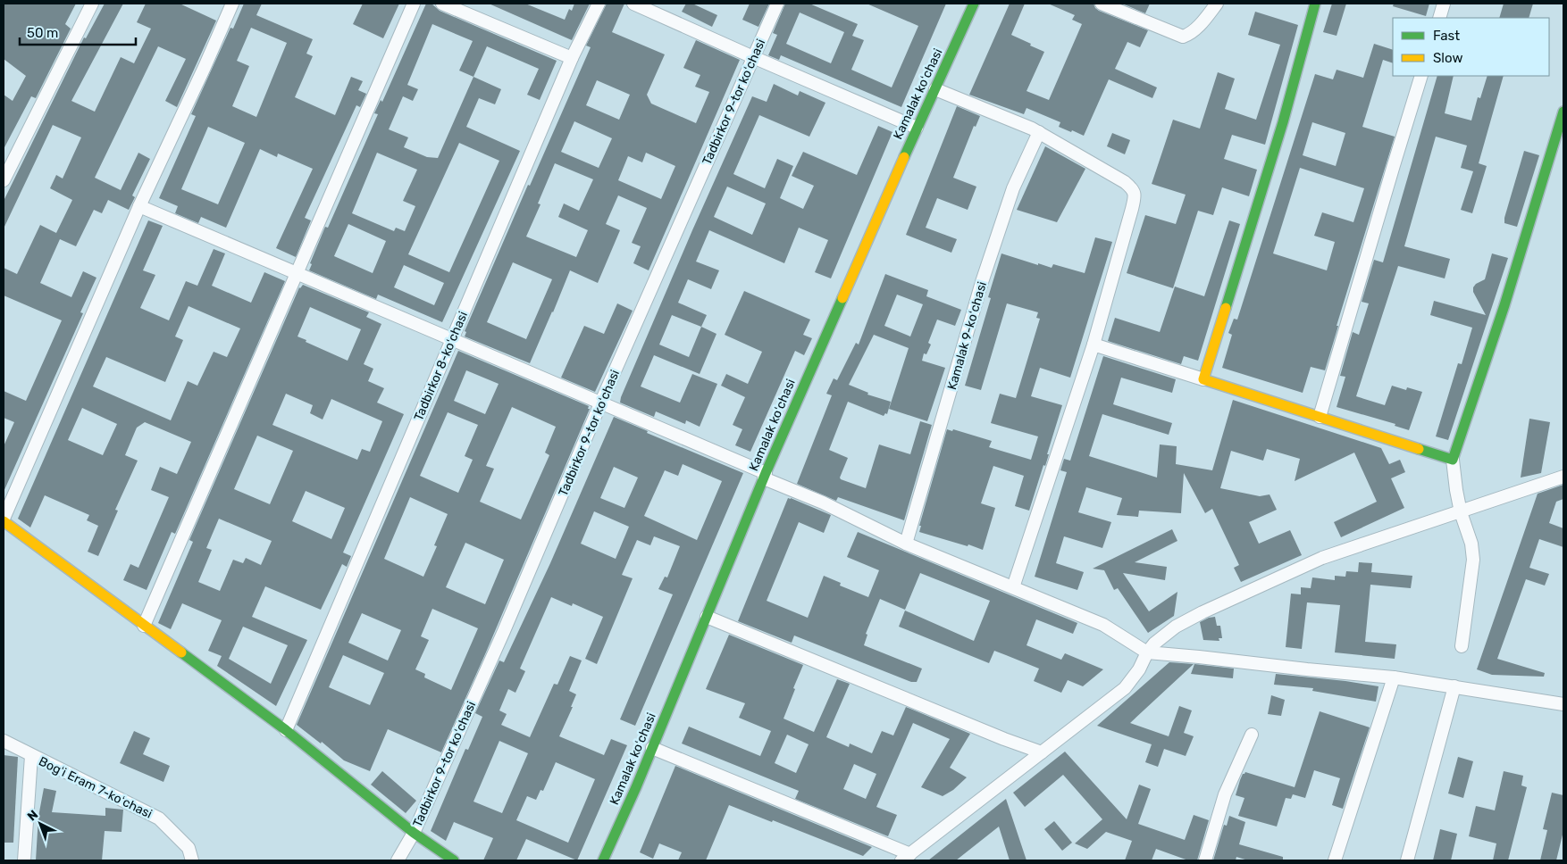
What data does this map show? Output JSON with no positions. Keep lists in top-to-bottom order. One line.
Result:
{"streets":{"street":["Kamalak koʻchasi","Tadbirkor 9-tor koʻchasi","Kamalak 9-koʻchasi","Tadbirkor 8-koʻchasi","Bogʻi Eram 7-koʻchasi"]},"legend":["Fast","Slow"],"scale_bar":"50 m","north":"top left"}
